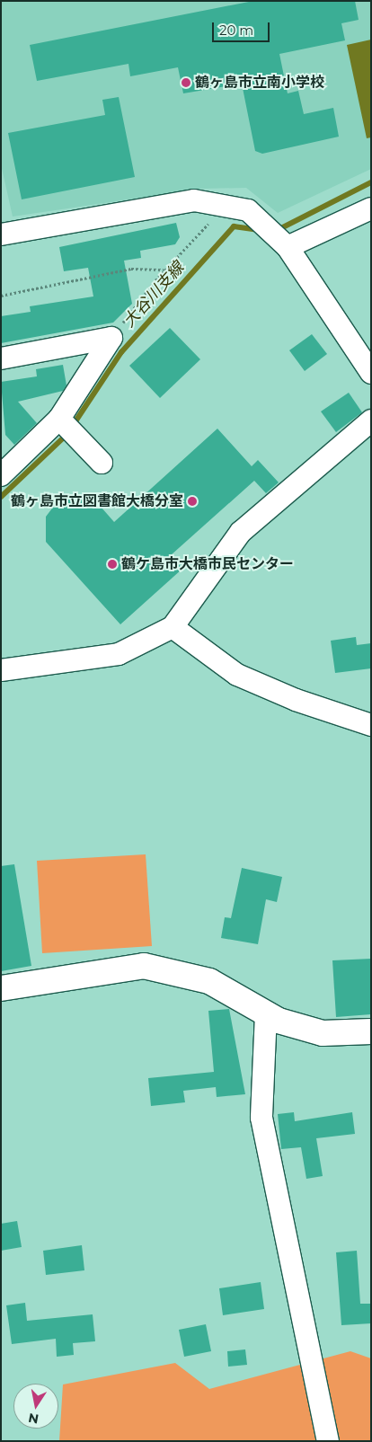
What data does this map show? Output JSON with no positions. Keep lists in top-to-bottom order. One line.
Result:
{"water":["大谷川支線"],"places":["鶴ヶ島市立南小学校","鶴ヶ島市立図書館大橋分室","鶴ケ島市大橋市民センター"],"scale_bar":"20 m","north":"bottom"}
